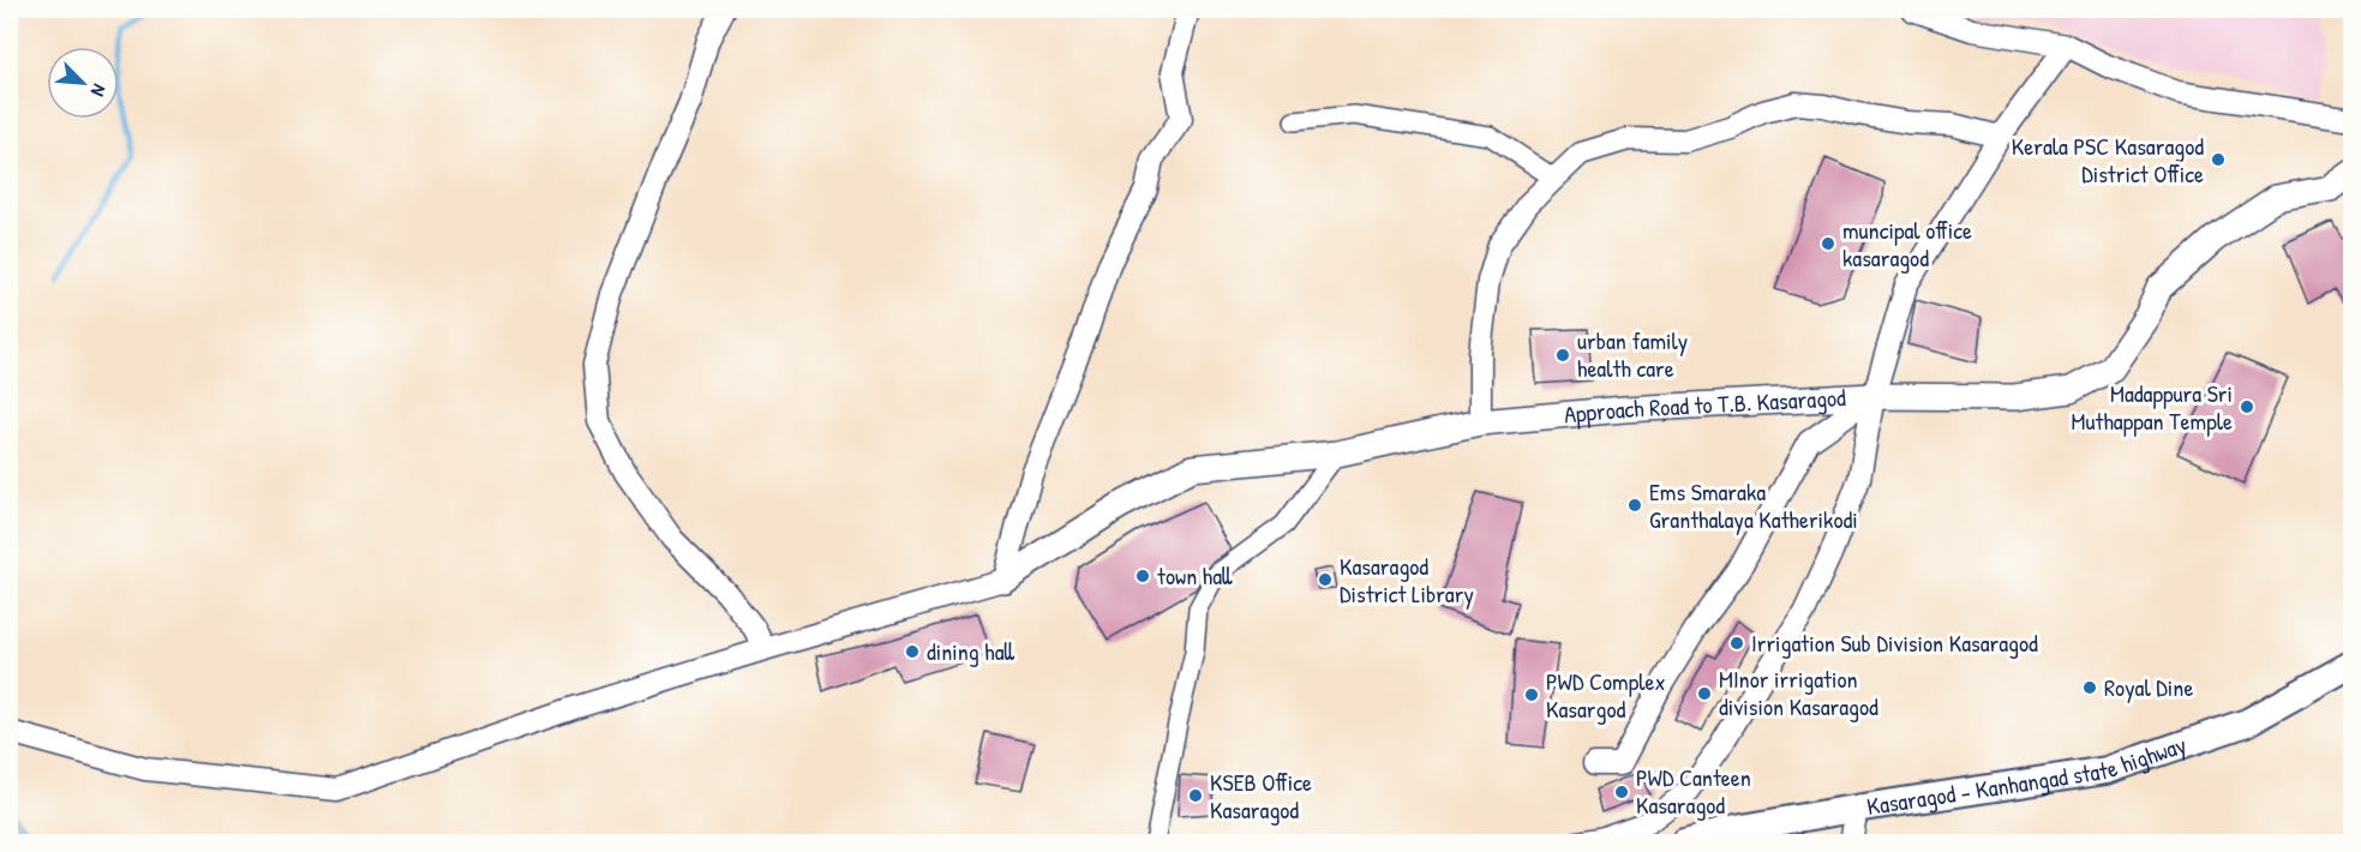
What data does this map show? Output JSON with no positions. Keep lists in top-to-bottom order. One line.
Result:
{"streets":{"main road":["Approach Road to T.B. Kasaragod","Kasaragod - Kanhangad state highway"]},"places":["Kerala PSC Kasaragod District Office","muncipal office kasaragod","urban family health care","Madappura Sri Muthappan Temple","Ems Smaraka Granthalaya Katherikodi","town hall","Kasaragod District Library","Irrigation Sub Division Kasaragod","dining hall","Royal Dine","MInor irrigation division Kasaragod","PWD Complex Kasargod","PWD Canteen Kasaragod","KSEB Office Kasaragod"],"north":"bottom right"}
